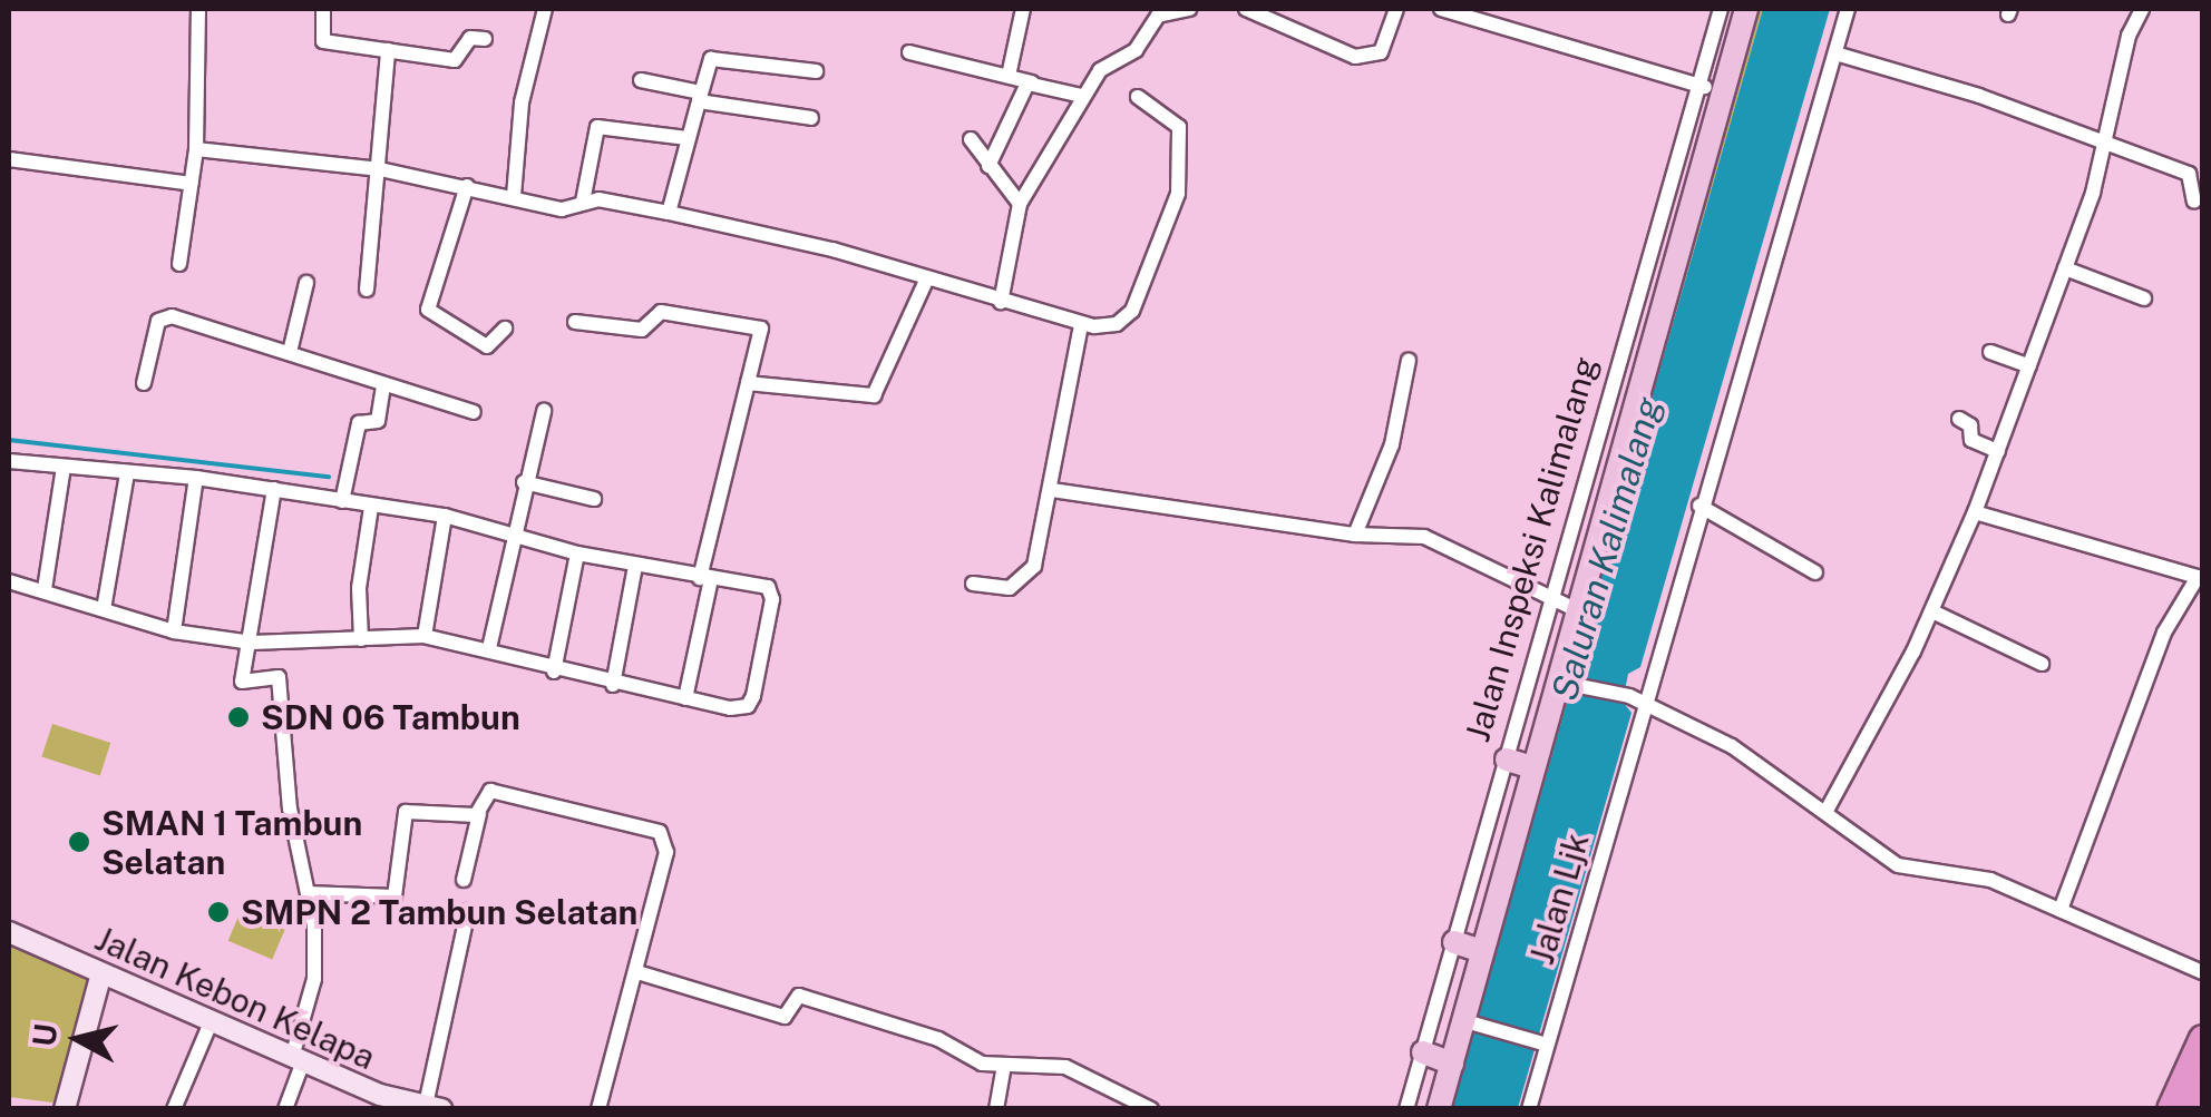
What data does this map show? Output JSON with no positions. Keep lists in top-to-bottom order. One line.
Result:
{"streets":{"main road":["Jalan Inspeksi Kalimalang"],"street":["Jalan Ljk","Jalan Kebon Kelapa"]},"water":["Saluran Kalimalang"],"places":["SDN 06 Tambun","SMAN 1 Tambun Selatan","SMPN 2 Tambun Selatan"],"north":"left"}
